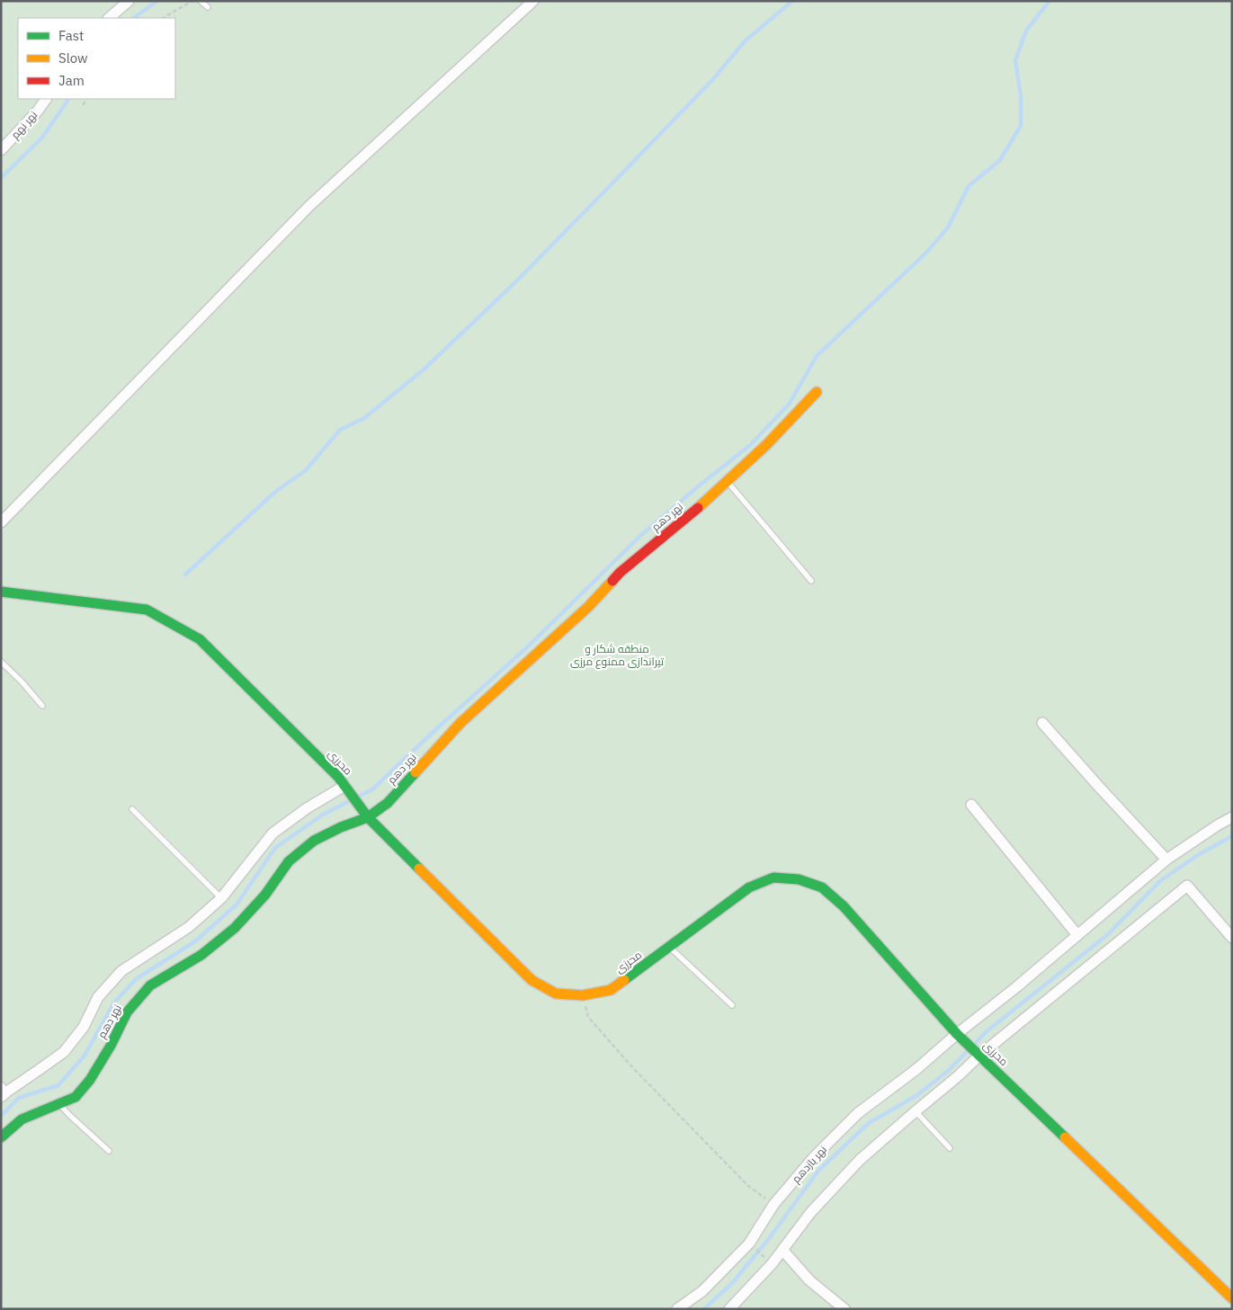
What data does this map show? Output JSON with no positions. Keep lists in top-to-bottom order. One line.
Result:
{"streets":{"street":["نهر نهم","نهر دهم","محرزی","نهر یازدهم"]},"crossings":[["نهر دهم","محرزی"],["محرزی","نهر یازدهم"]],"parks":["منطقه شکار و تیراندازی ممنوع مرزی"],"legend":["Fast","Slow","Jam"]}
